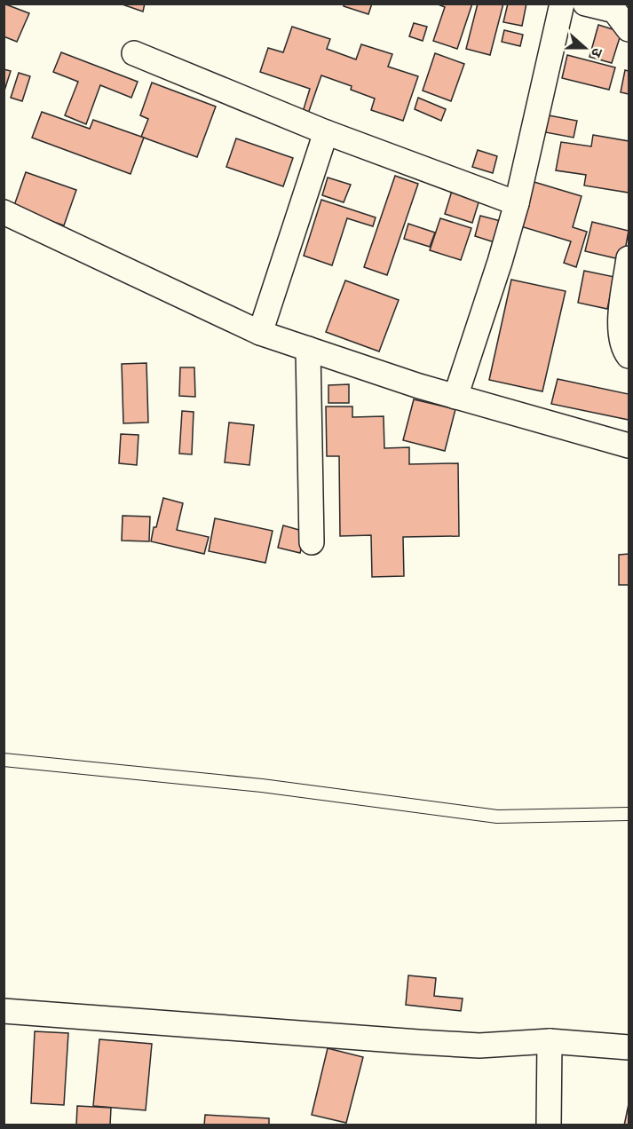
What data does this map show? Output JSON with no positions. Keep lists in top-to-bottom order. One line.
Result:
{"north":"right"}
